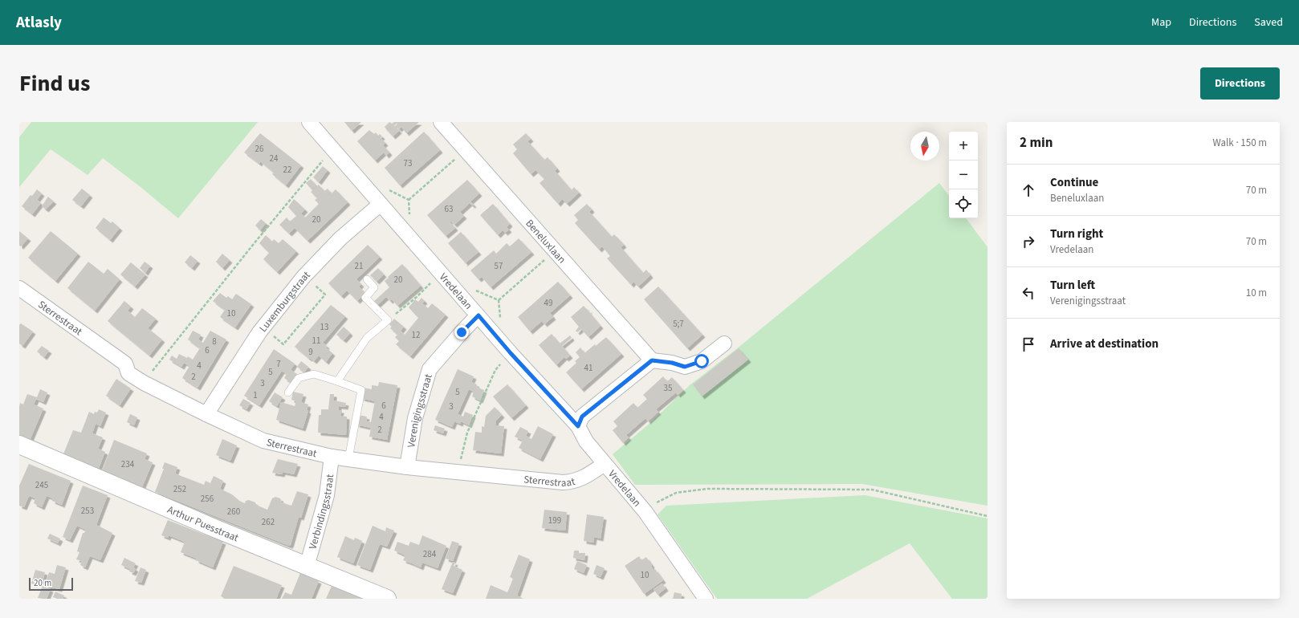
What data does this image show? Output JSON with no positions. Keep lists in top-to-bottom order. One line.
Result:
{"streets":{"street":["Beneluxlaan","Vredelaan","Luxemburgstraat","Sterrestraat","Verenigingsstraat","Verbindingsstraat","Arthur Puesstraat"]},"crossings":[["Vredelaan","Luxemburgstraat"],["Vredelaan","Sterrestraat"],["Vredelaan","Verenigingsstraat"],["Luxemburgstraat","Sterrestraat"],["Sterrestraat","Verenigingsstraat"],["Sterrestraat","Verbindingsstraat"],["Verbindingsstraat","Arthur Puesstraat"]],"house_numbers":["26","24","73","22","63","20","21","57","20","49","10","5;7","13","12","11","8","6","9","7","4","41","5","2","3","35","5","1","6","3","4","2","234","245","252","256","253","260","199","262","284","10"],"scale_bar":"20 m","north":"bottom","page":{"header":"Atlasly","nav":["Map","Directions","Saved"],"title":"Find us","buttons":"Directions","heading":["2 min","Walk · 150 m"],"map_buttons":["+","−"],"list":[["Continue","Beneluxlaan","70 m"],["Turn right","Vredelaan","70 m"],["Turn left","Verenigingsstraat","10 m"],"Arrive at destination"],"scale":"20 m"}}
